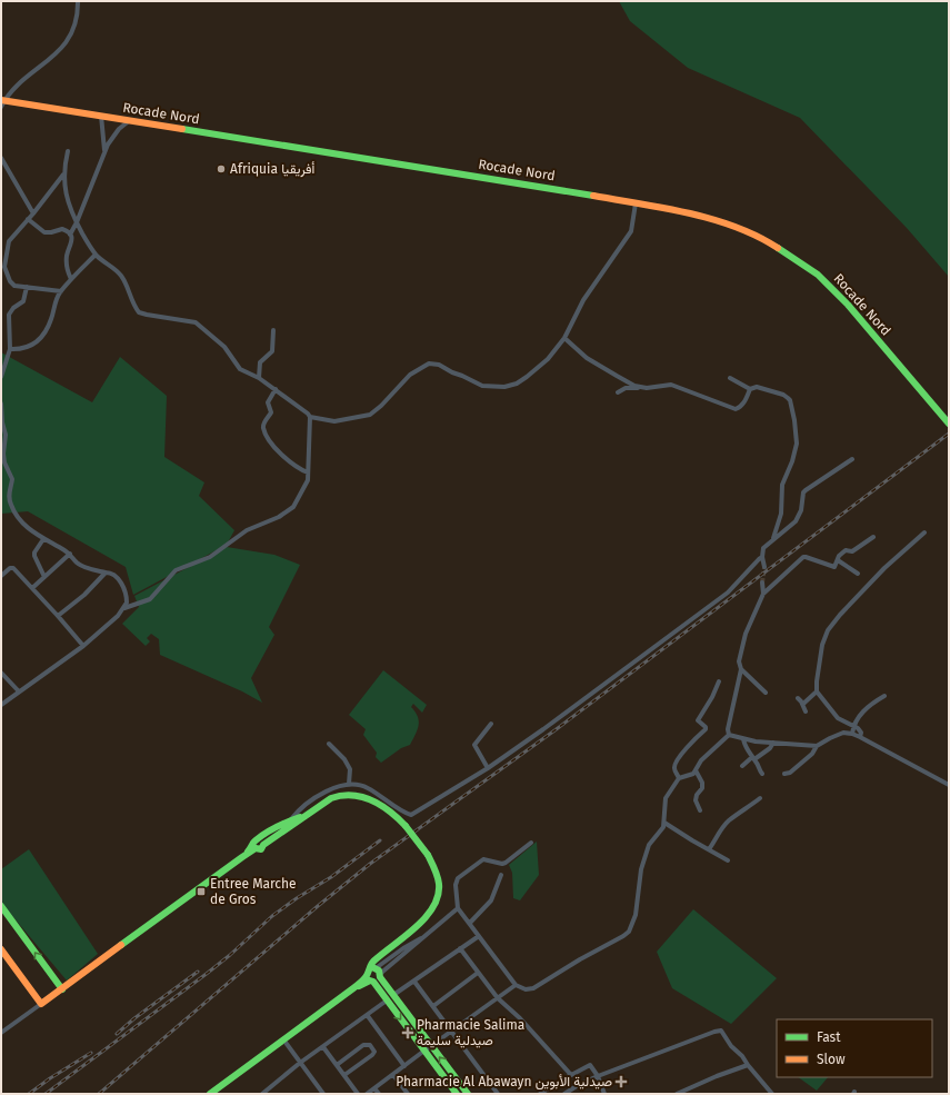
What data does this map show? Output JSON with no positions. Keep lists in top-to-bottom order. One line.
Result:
{"streets":{"main road":["Rocade Nord"]},"places":{"other":["Afriquia أفريقيا"],"transit":["Entree Marche de Gros"],"health":["Pharmacie Salima صيدلية سليمة","Pharmacie Al Abawayn صيدلية الأبوين"]},"legend":["Fast","Slow"]}
